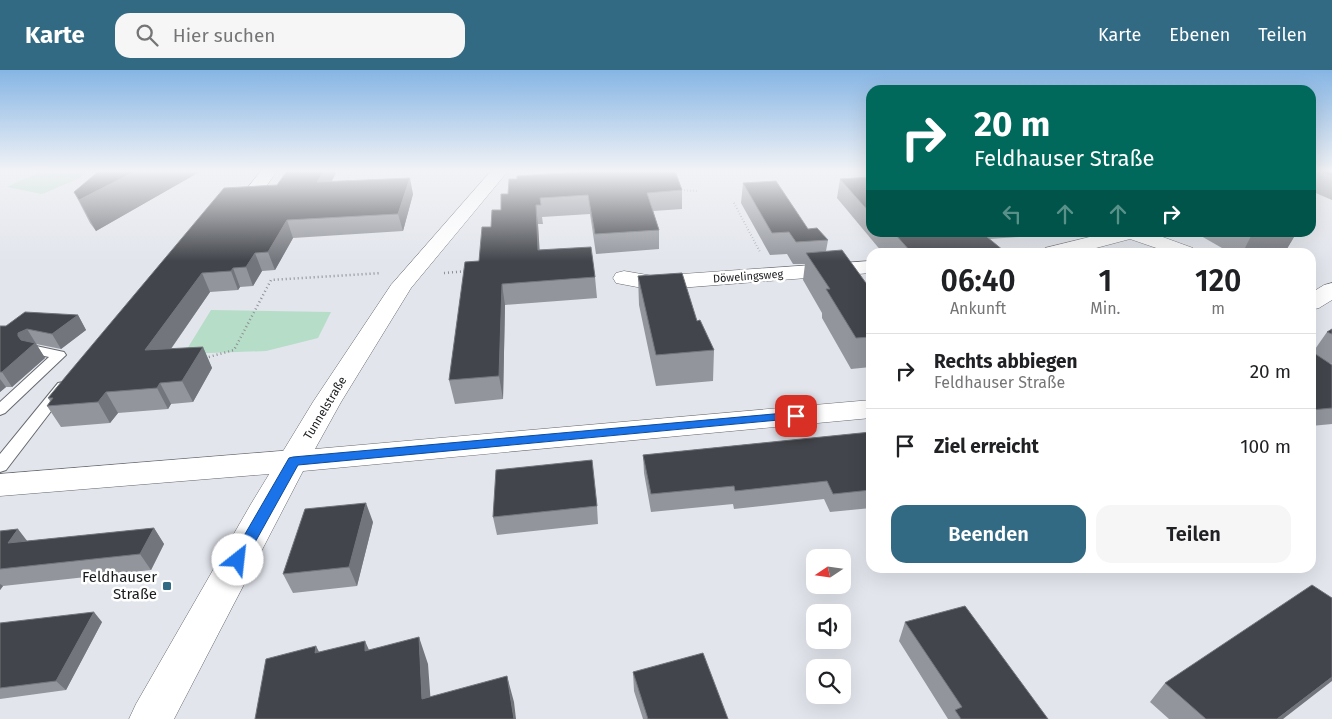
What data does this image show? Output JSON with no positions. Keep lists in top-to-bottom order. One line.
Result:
{"streets":{"street":["Döwelingsweg","Tunnelstraße"]},"places":{"transit":["Feldhauser Straße"]},"north":"left","page":{"header":"Karte","search":"Hier suchen","nav":["Karte","Ebenen","Teilen"],"turn":["20 m","Feldhauser Straße"],"eta":["06:40","Ankunft","1","Min.","120","m"],"list":[{"name":"Rechts abbiegen","note":"Feldhauser Straße","value":"20 m"},{"name":"Ziel erreicht","value":"100 m"}],"buttons":["Beenden","Teilen"]}}
